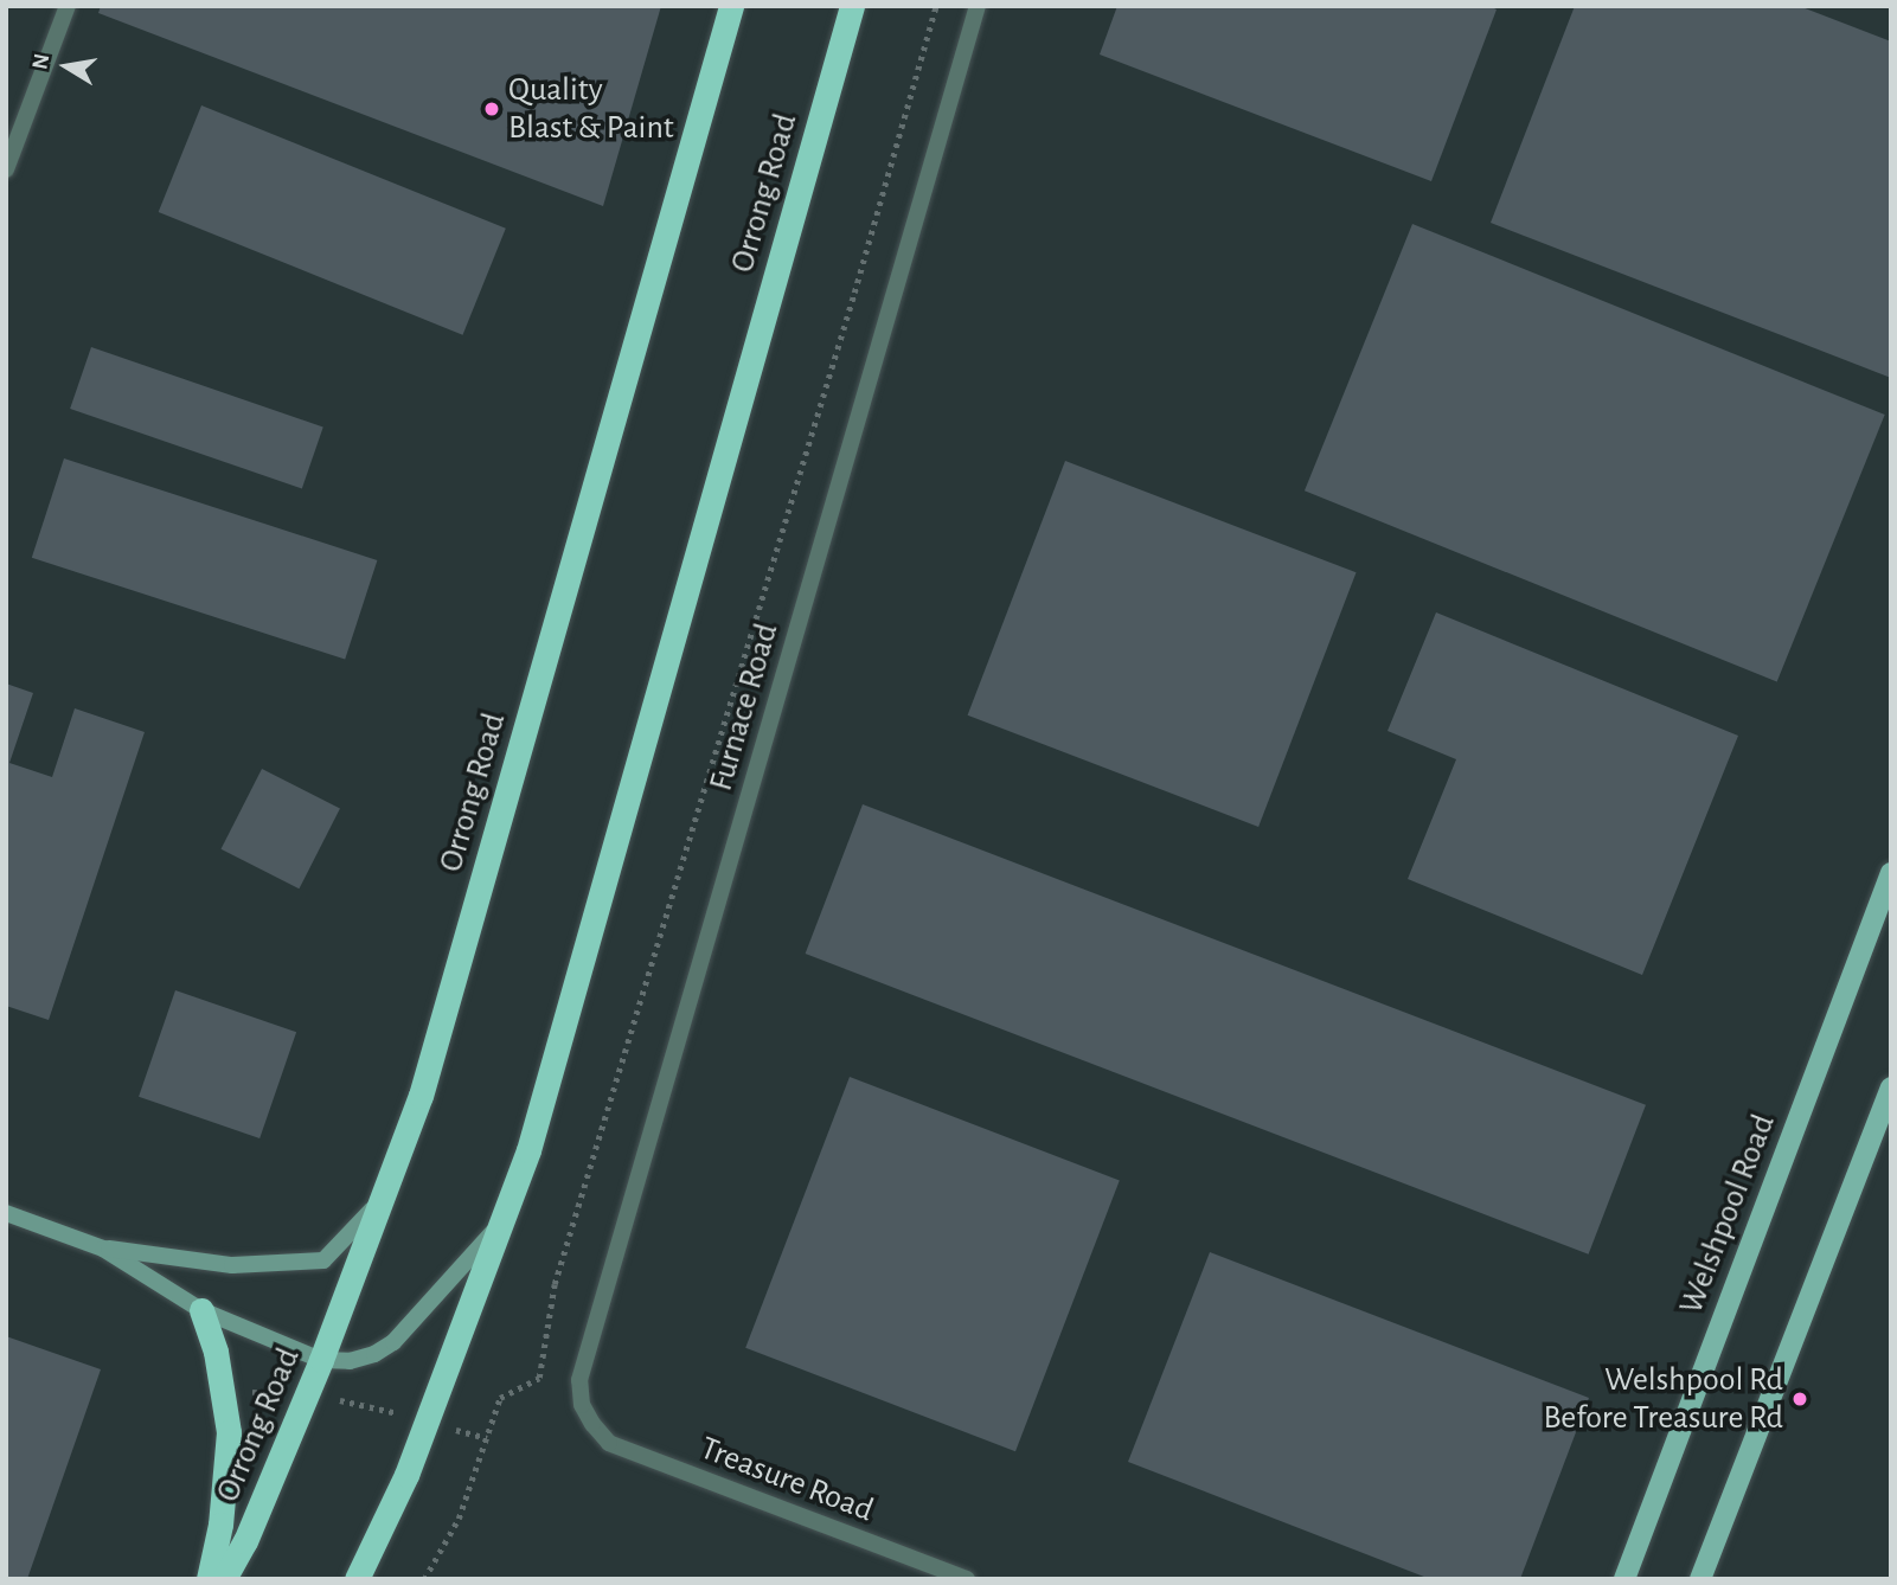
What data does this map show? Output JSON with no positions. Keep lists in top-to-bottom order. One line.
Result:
{"streets":{"highway":["Orrong Road"],"main road":["Welshpool Road"],"street":["Furnace Road","Treasure Road"]},"crossings":[["Furnace Road","Treasure Road"]],"places":["Quality Blast & Paint","Welshpool Rd Before Treasure Rd"],"north":"left"}
